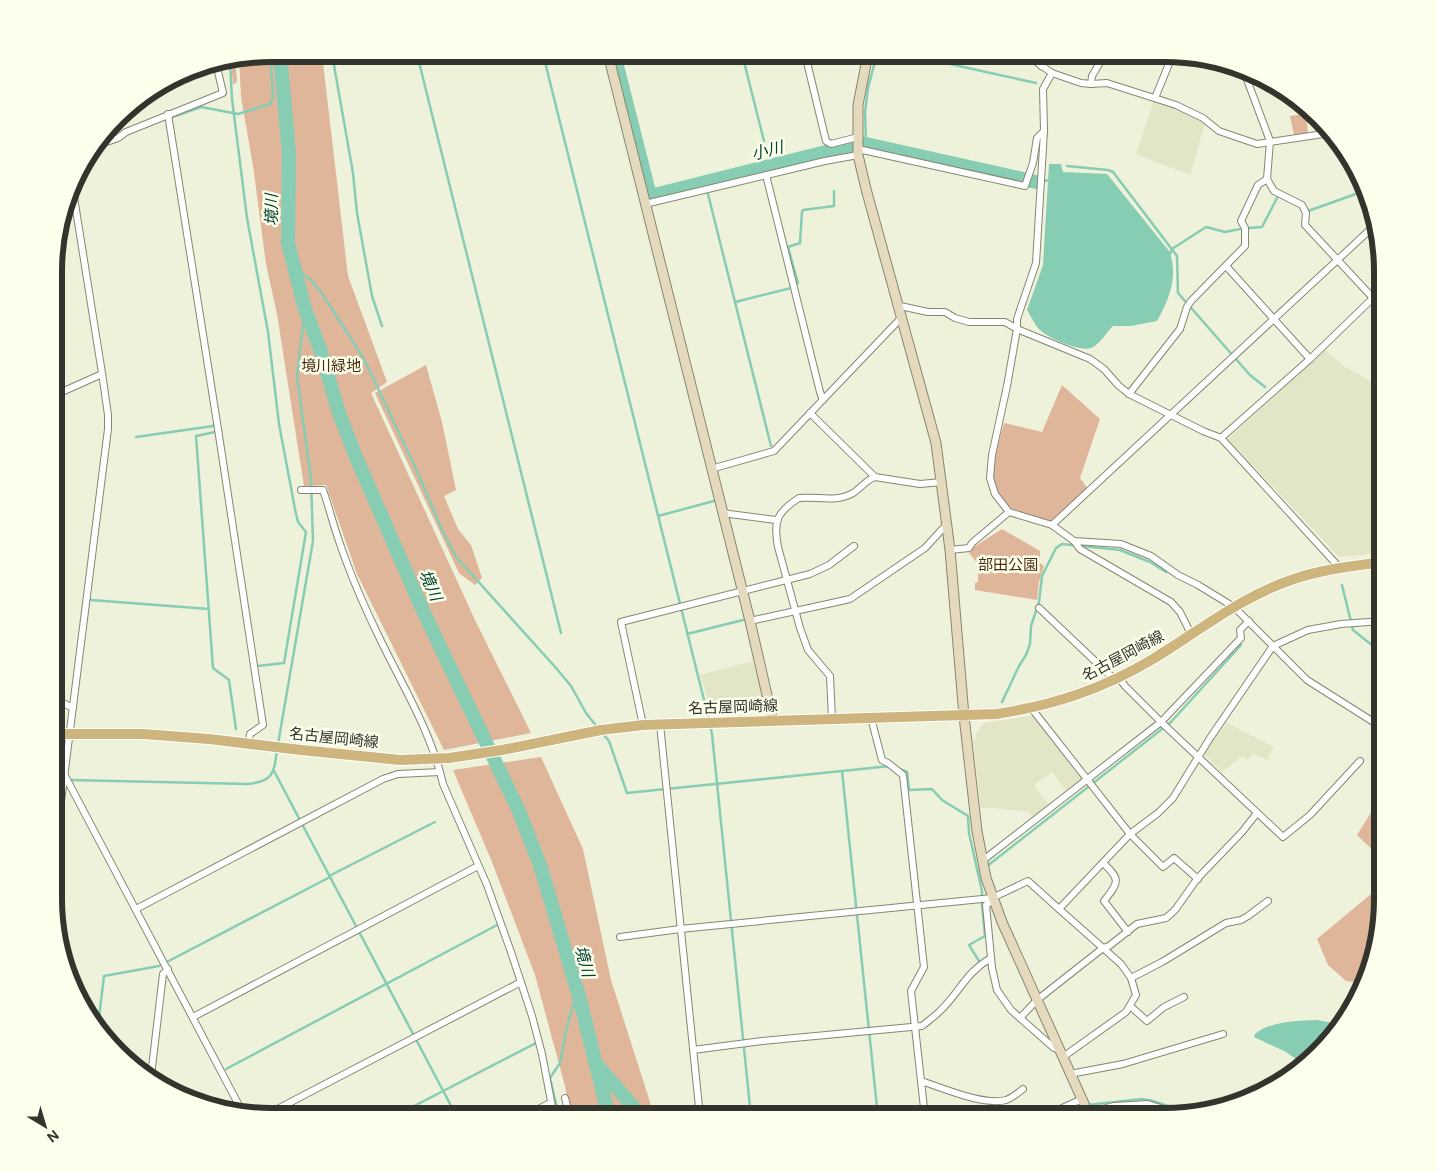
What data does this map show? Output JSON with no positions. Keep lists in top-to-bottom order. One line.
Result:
{"streets":{"main road":["名古屋岡崎線"]},"water":["小川","境川"],"parks":["境川緑地","部田公園"],"north":"bottom right"}
